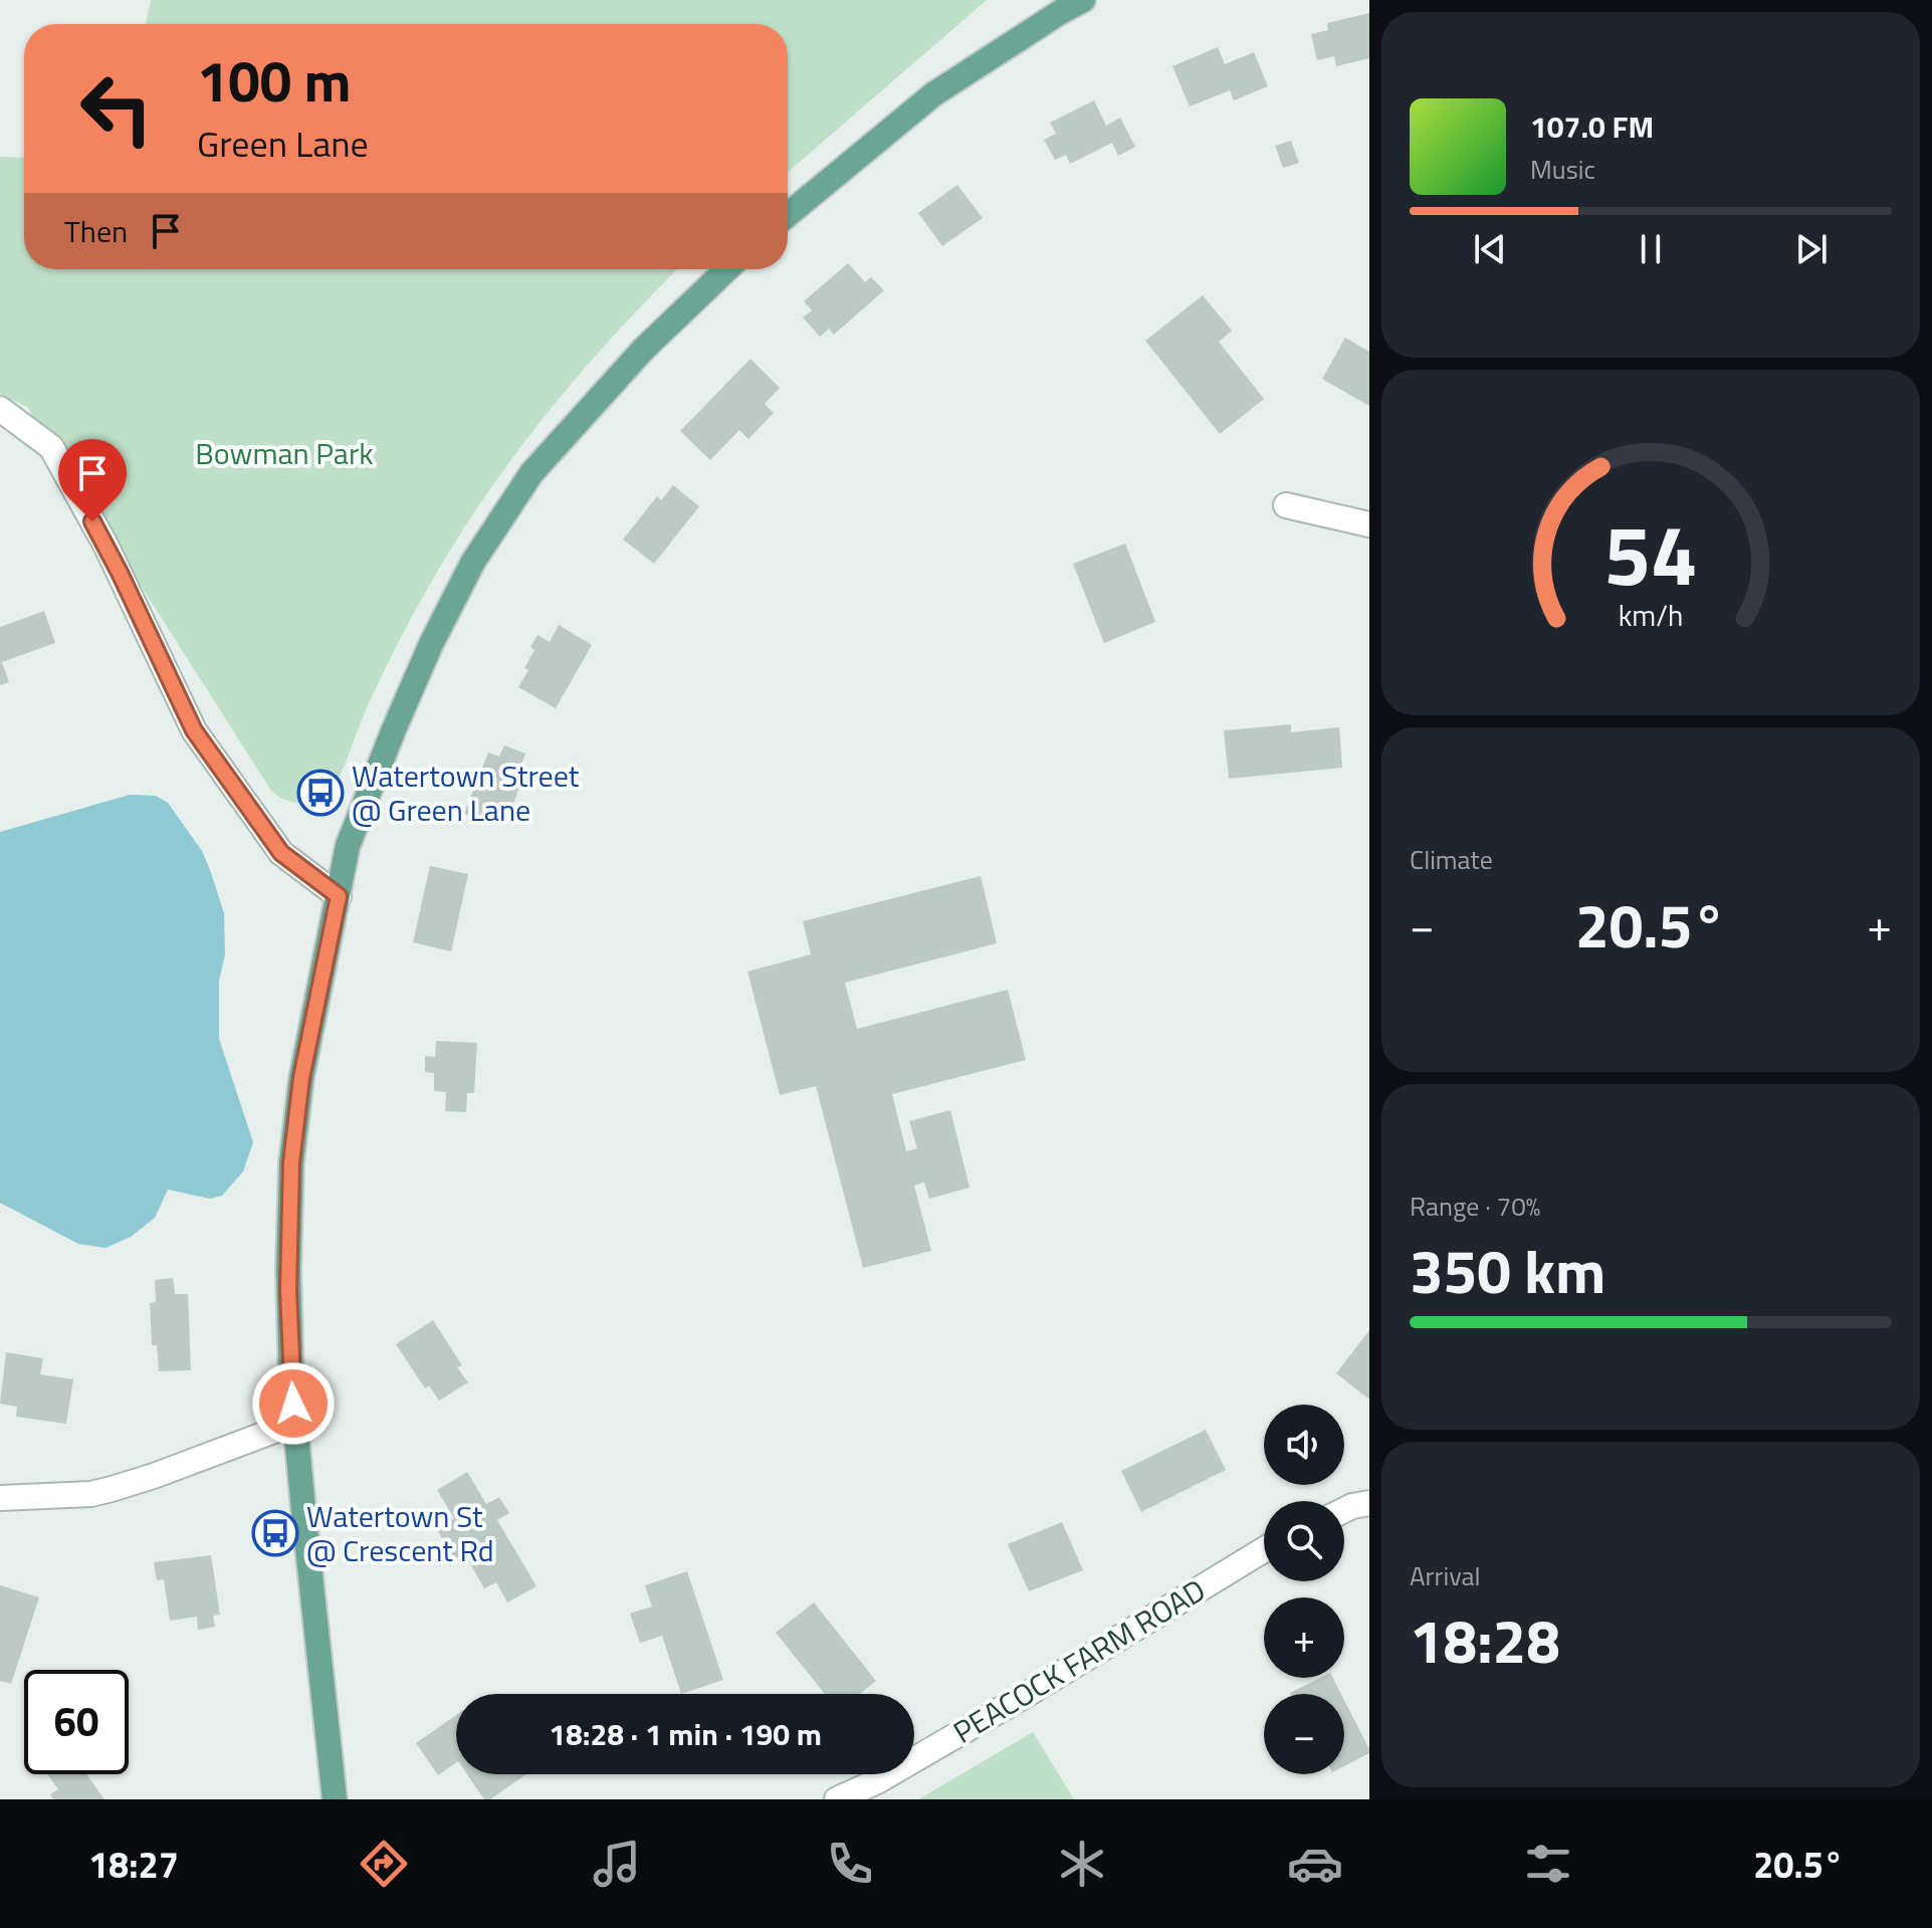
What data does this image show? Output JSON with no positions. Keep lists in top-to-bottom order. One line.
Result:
{"streets":{"street":["PEACOCK FARM ROAD"]},"parks":["Bowman Park"],"places":{"bus stop":["Watertown Street @ Green Lane","Watertown St @ Crescent Rd"]},"page":{"turn":["100 m","Green Lane"],"song":["107.0 FM","Music"],"then":"Then","tile":["Climate",["Range · 70%","350 km"],["Arrival","18:28"]],"heat":["−","20.5°","+"],"map_buttons":["+","−"],"limit":"60","trip":"18:28 · 1 min · 190 m","tabs":["18:27","20.5°"],"gauge":["54","km/h"]}}
